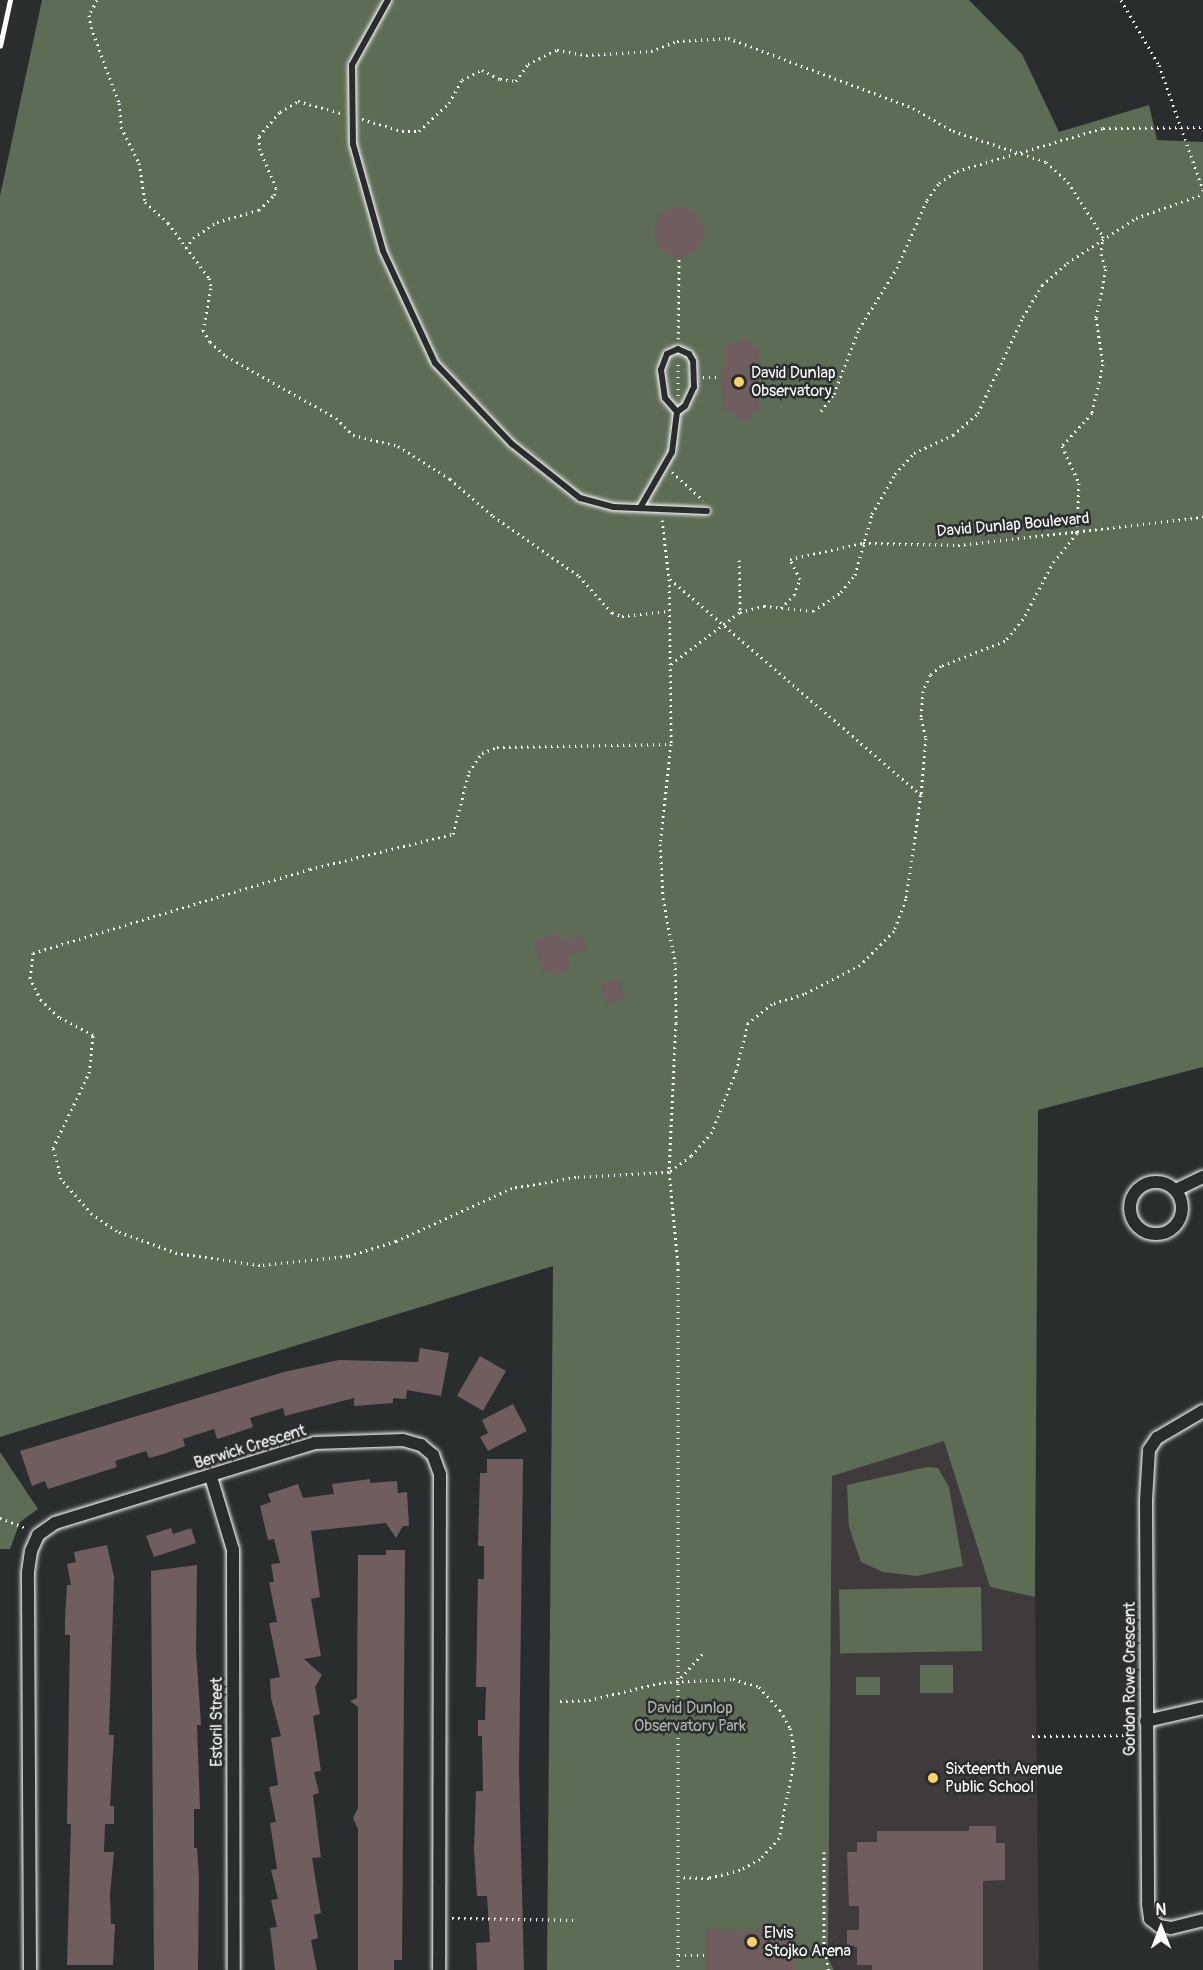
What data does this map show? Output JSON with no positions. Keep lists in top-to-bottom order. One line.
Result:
{"streets":{"street":["Berwick Crescent","Gordon Rowe Crescent","Estoril Street"],"path":["David Dunlap Boulevard"]},"crossings":[["Berwick Crescent","Estoril Street"]],"parks":["David Dunlop Observatory Park"],"places":["David Dunlap Observatory","Sixteenth Avenue Public School","Elvis Stojko Arena"],"north":"top"}
